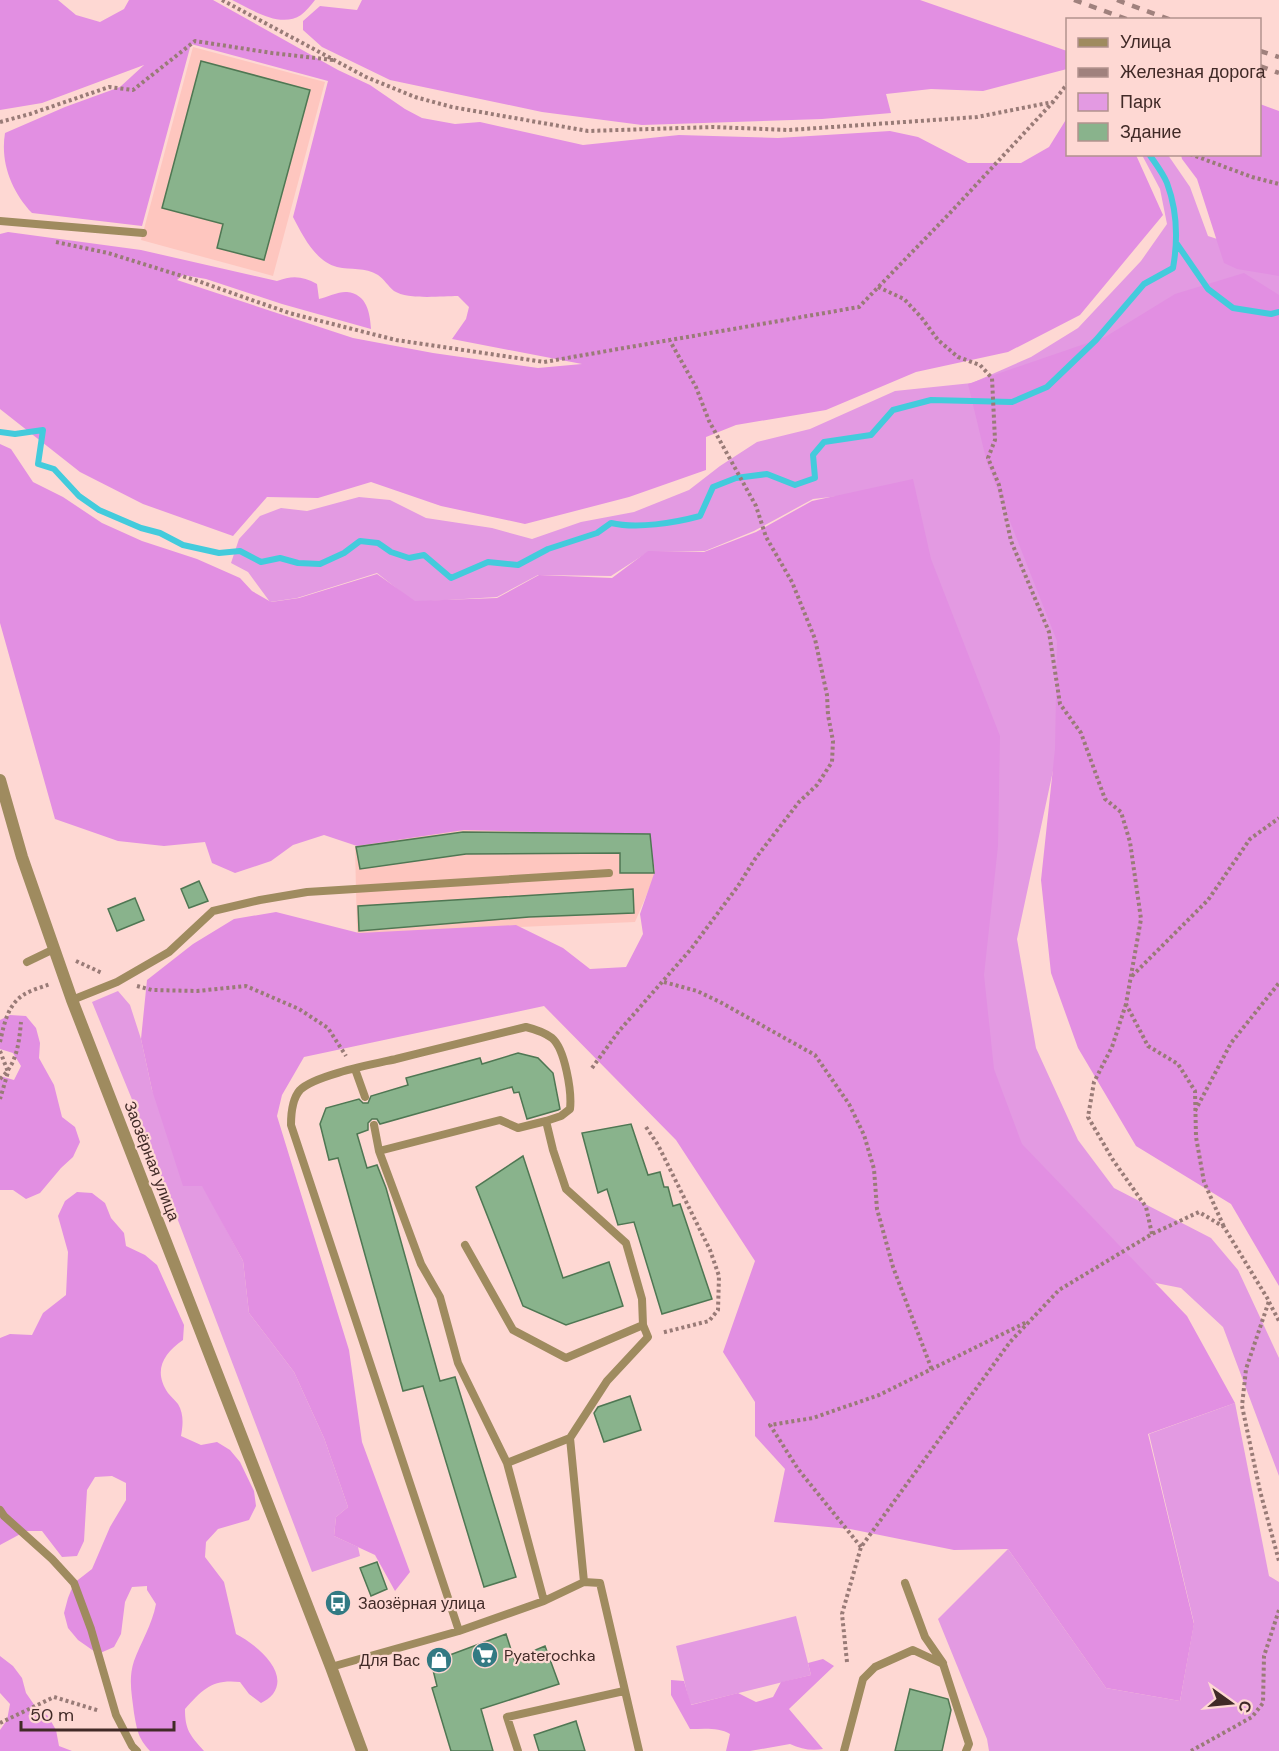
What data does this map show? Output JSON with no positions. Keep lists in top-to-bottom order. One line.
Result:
{"streets":{"street":["Заозёрная улица"]},"places":{"bus stop":["Заозёрная улица"],"supermarket":["Pyaterochka"],"shop":["Для Вас"]},"legend":["Улица","Железная дорога","Парк","Здание"],"scale_bar":"50 m","north":"right"}
